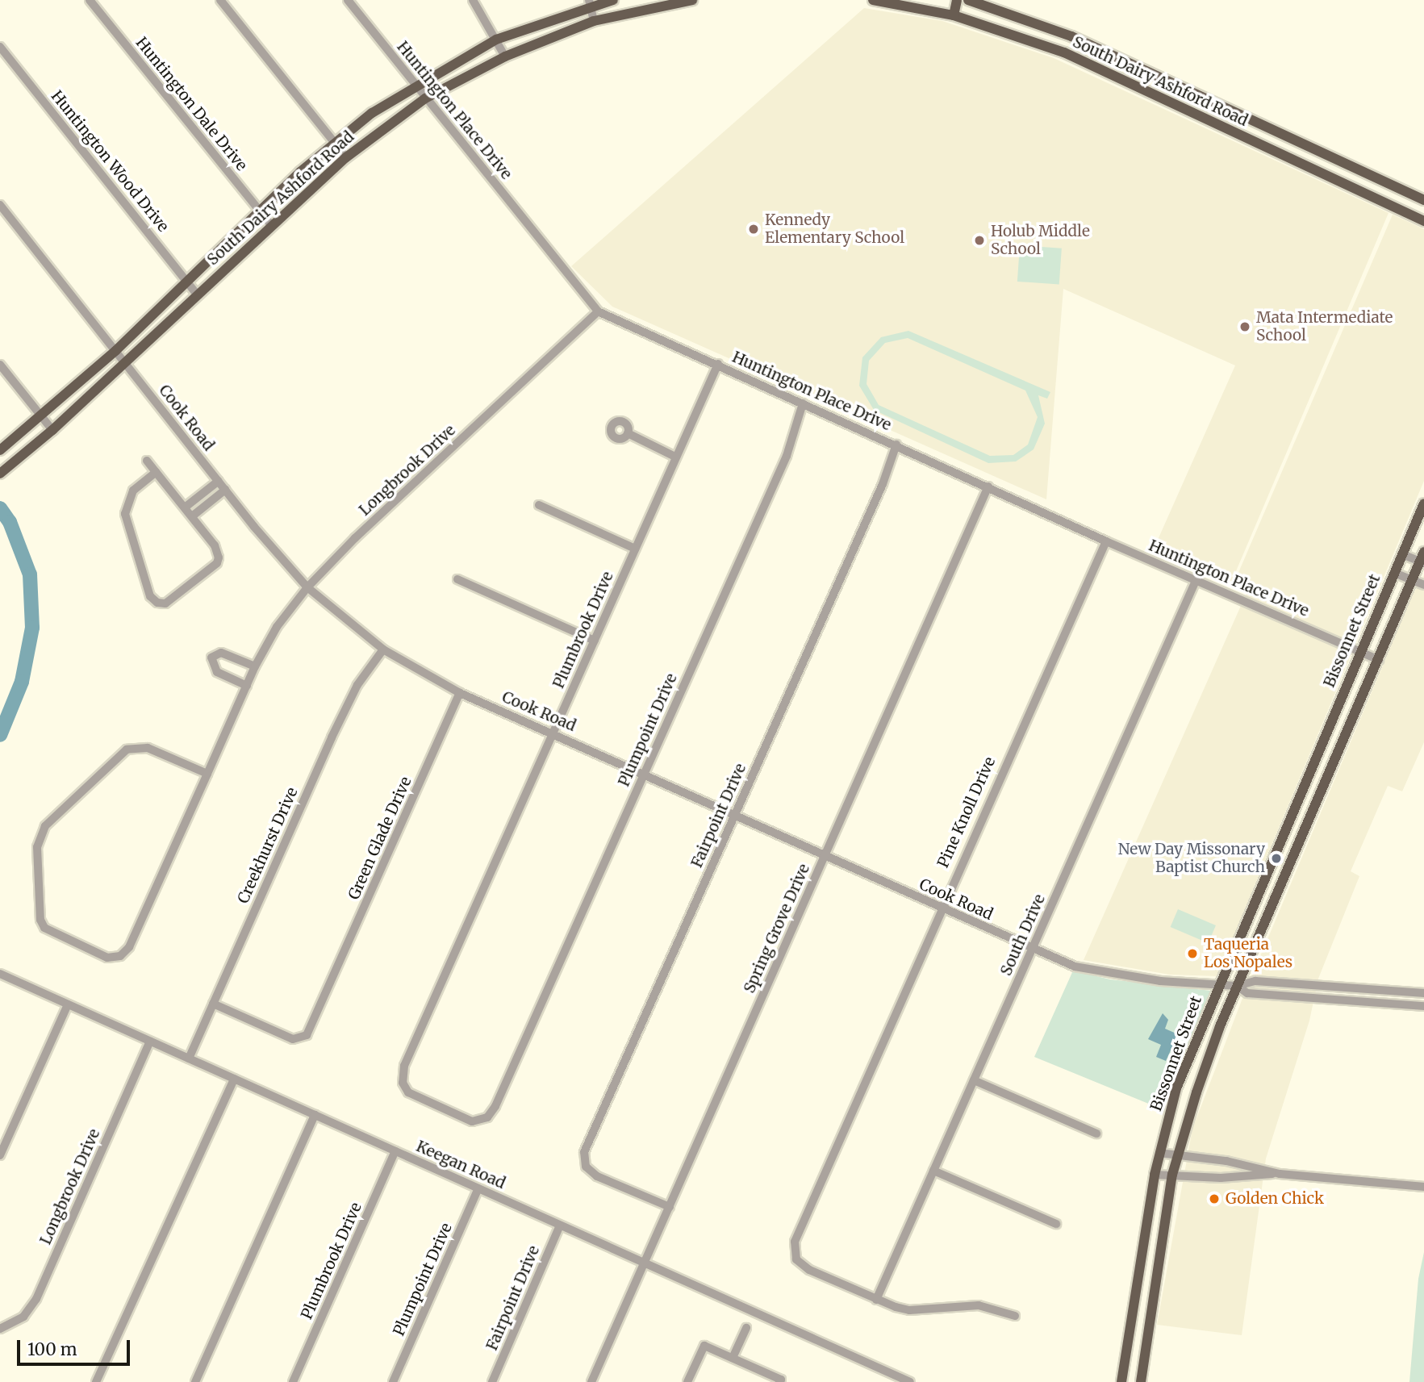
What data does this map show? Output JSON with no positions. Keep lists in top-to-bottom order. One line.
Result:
{"streets":{"main road":["South Dairy Ashford Road","Bissonnet Street"],"street":["Huntington Dale Drive","Huntington Place Drive","Huntington Wood Drive","Cook Road","Longbrook Drive","Plumbrook Drive","Plumpoint Drive","Pine Knoll Drive","Fairpoint Drive","Green Glade Drive","Creekhurst Drive","Spring Grove Drive","South Drive","Keegan Road"]},"crossings":[["South Dairy Ashford Road","Huntington Dale Drive"],["South Dairy Ashford Road","Huntington Place Drive"],["South Dairy Ashford Road","Huntington Wood Drive"],["South Dairy Ashford Road","Cook Road"],["Huntington Place Drive","Longbrook Drive"],["Huntington Place Drive","Plumbrook Drive"],["Huntington Place Drive","Bissonnet Street"],["Huntington Place Drive","Plumpoint Drive"],["Huntington Place Drive","Pine Knoll Drive"],["Huntington Place Drive","Fairpoint Drive"],["Huntington Place Drive","Spring Grove Drive"],["Huntington Place Drive","South Drive"],["Cook Road","Longbrook Drive"],["Cook Road","Plumbrook Drive"],["Cook Road","Bissonnet Street"],["Cook Road","Plumpoint Drive"],["Cook Road","Pine Knoll Drive"],["Cook Road","Fairpoint Drive"],["Cook Road","Green Glade Drive"],["Cook Road","Creekhurst Drive"],["Cook Road","Spring Grove Drive"],["Cook Road","South Drive"],["Longbrook Drive","Keegan Road"],["Plumbrook Drive","Plumpoint Drive"],["Plumbrook Drive","Keegan Road"],["Plumpoint Drive","Keegan Road"],["Pine Knoll Drive","South Drive"],["Fairpoint Drive","Spring Grove Drive"],["Fairpoint Drive","Keegan Road"],["Green Glade Drive","Creekhurst Drive"],["Creekhurst Drive","Keegan Road"],["Spring Grove Drive","Keegan Road"]],"places":["Kennedy Elementary School","Holub Middle School","Mata Intermediate School","New Day Missonary Baptist Church","Taqueria Los Nopales","Golden Chick"],"scale_bar":"100 m"}
